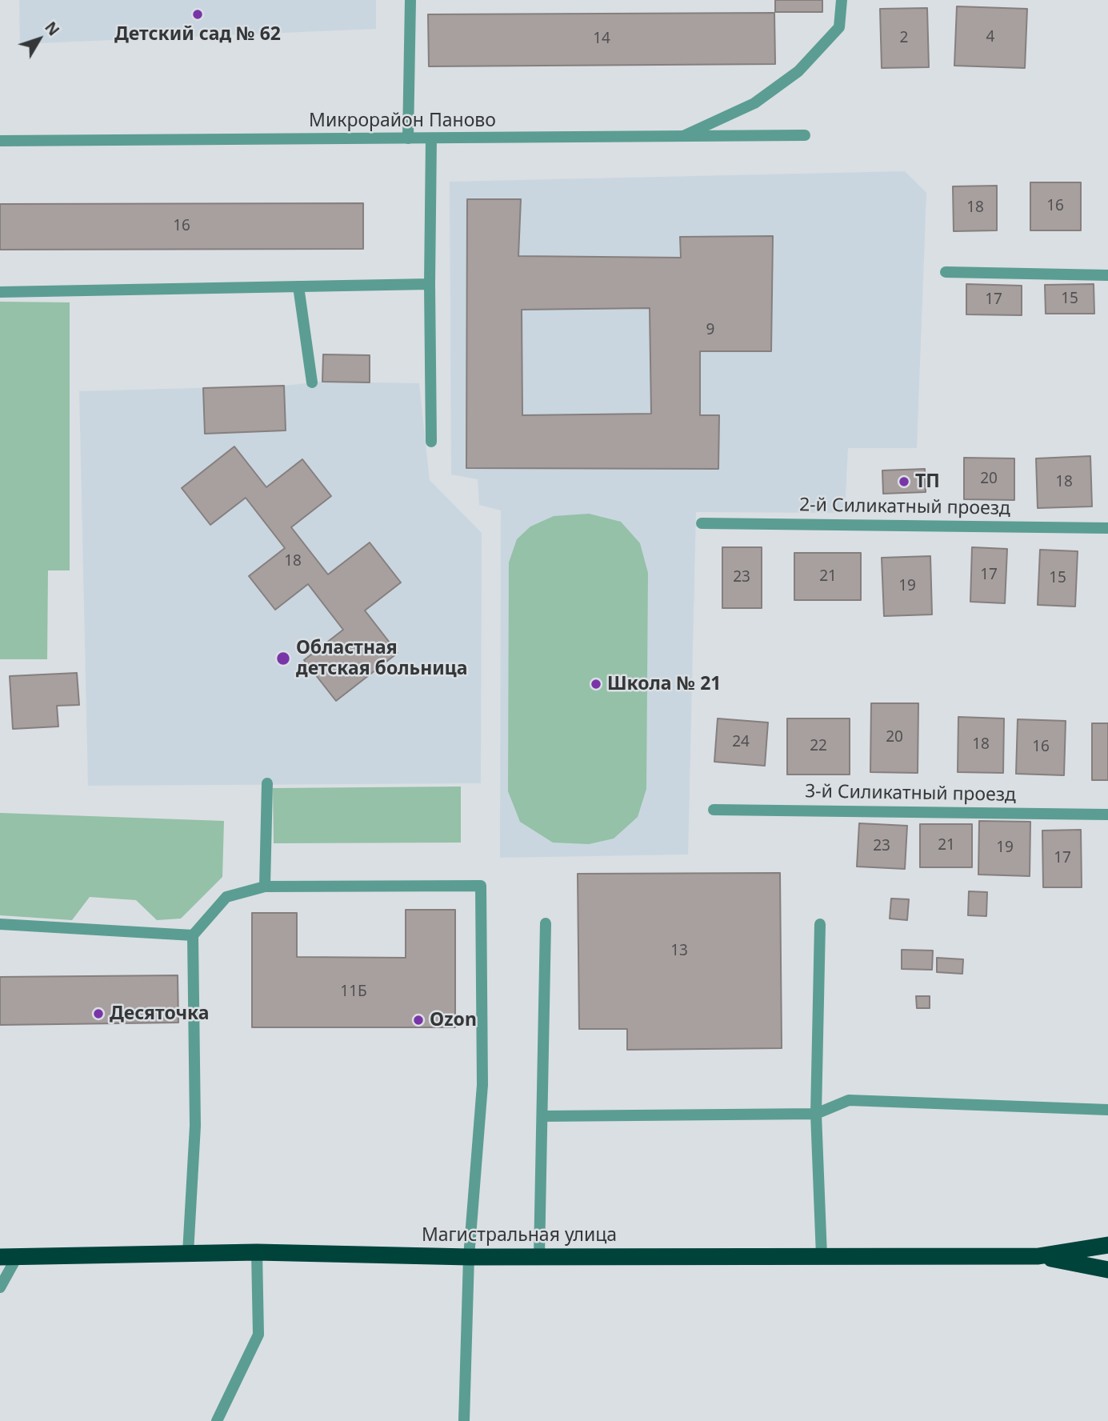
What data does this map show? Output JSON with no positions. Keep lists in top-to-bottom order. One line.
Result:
{"streets":{"highway":["Магистральная улица"],"street":["Микрорайон Паново","2-й Силикатный проезд","3-й Силикатный проезд"]},"places":["Детский сад № 62","ТП","Областная детская больница","Школа № 21","Десяточка","Ozon"],"house_numbers":["4","2","14","16","18","16","15","17","9","20","18","18","17","21","23","15","19","20","24","18","22","16","21","23","19","17","13","11Б"],"north":"top right"}
